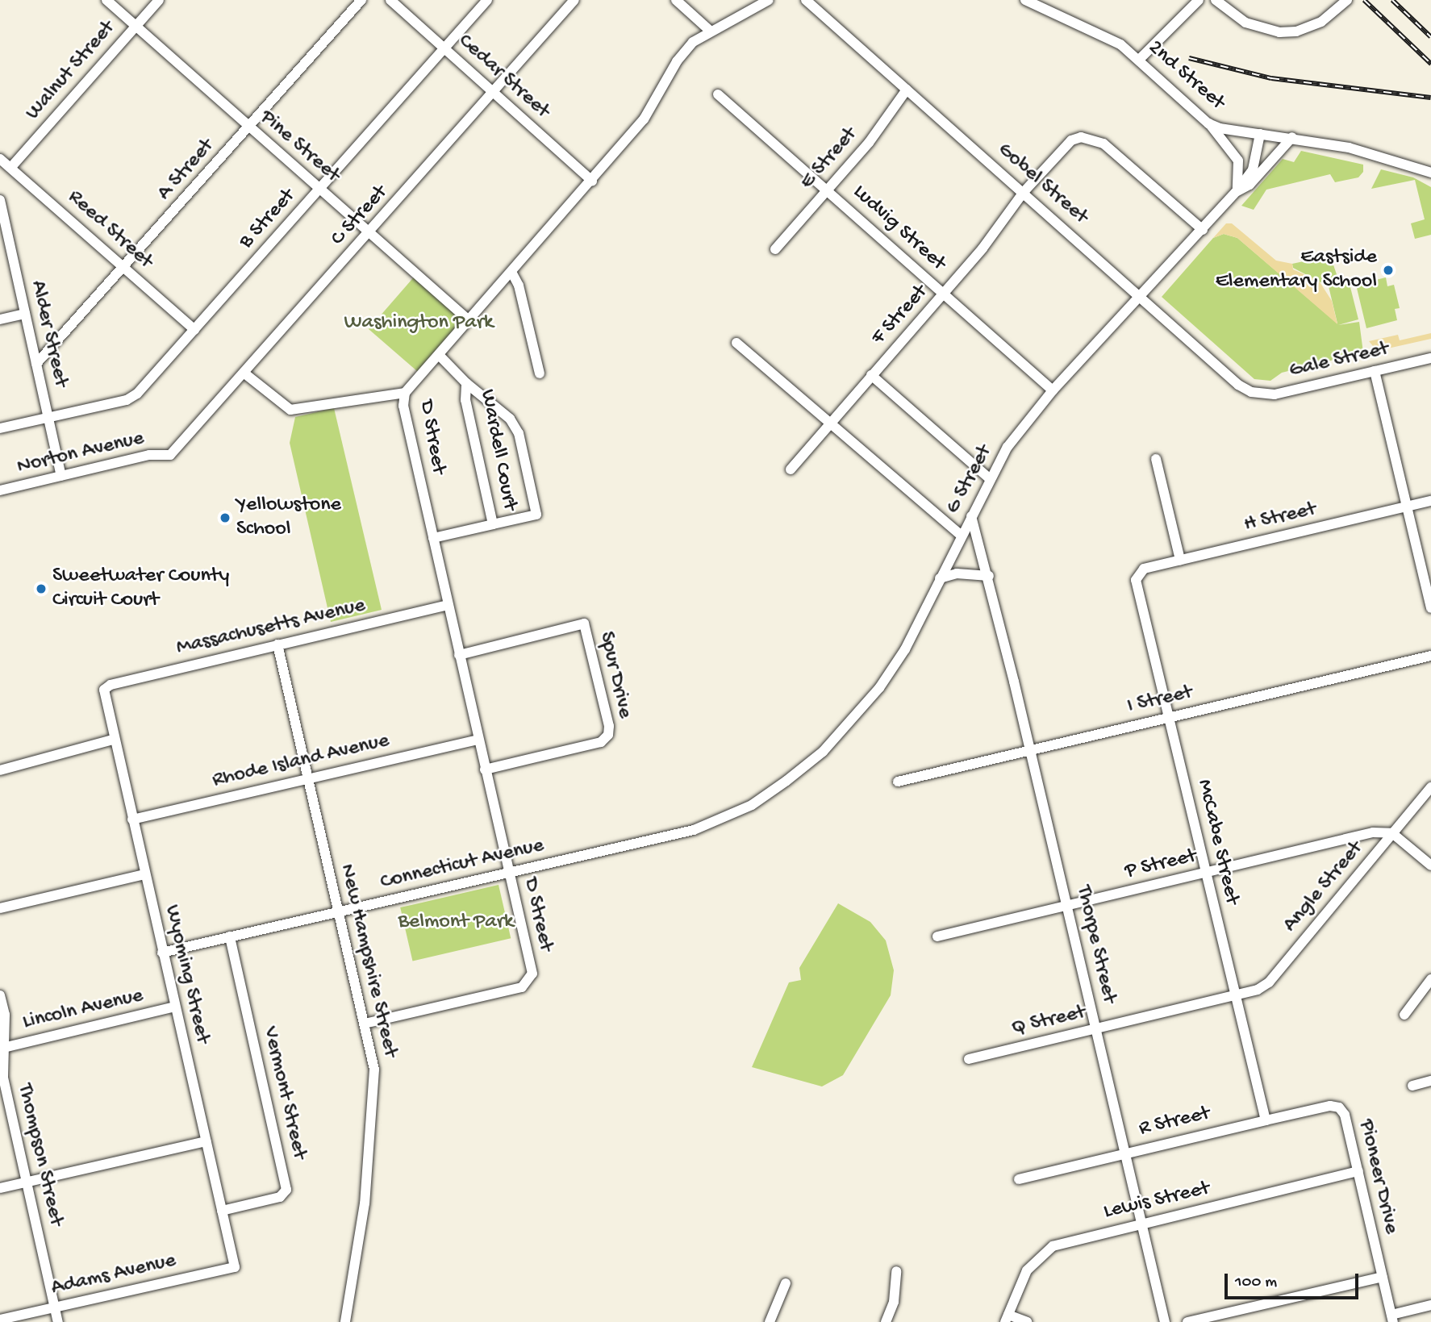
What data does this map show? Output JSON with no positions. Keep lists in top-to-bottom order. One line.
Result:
{"streets":{"street":["Walnut Street","2nd Street","Cedar Street","Pine Street","E Street","A Street","Gobel Street","C Street","B Street","Ludvig Street","Reed Street","F Street","Alder Street","Gale Street","D Street","Wardell Court","Norton Avenue","G Street","H Street","Massachusetts Avenue","Spur Drive","I Street","Rhode Island Avenue","McCabe Street","Connecticut Avenue","P Street","Angle Street","Thorpe Street","New Hampshire Street","Wyoming Street","Lincoln Avenue","Q Street","Vermont Street","R Street","Thompson Street","Pioneer Drive","Lewis Street","Adams Avenue"]},"crossings":[["Walnut Street","Pine Street"],["Walnut Street","Reed Street"],["2nd Street","G Street"],["Cedar Street","C Street"],["Cedar Street","B Street"],["Cedar Street","D Street"],["Pine Street","A Street"],["Pine Street","C Street"],["Pine Street","B Street"],["Pine Street","D Street"],["E Street","Gobel Street"],["E Street","Ludvig Street"],["A Street","Reed Street"],["A Street","Alder Street"],["Gobel Street","F Street"],["Gobel Street","Gale Street"],["Gobel Street","G Street"],["C Street","Norton Avenue"],["B Street","Reed Street"],["B Street","Alder Street"],["Ludvig Street","F Street"],["Ludvig Street","G Street"],["F Street","G Street"],["Alder Street","Norton Avenue"],["D Street","Wardell Court"],["D Street","Massachusetts Avenue"],["D Street","Spur Drive"],["D Street","Rhode Island Avenue"],["D Street","Connecticut Avenue"],["D Street","New Hampshire Street"],["G Street","Connecticut Avenue"],["G Street","Thorpe Street"],["H Street","McCabe Street"],["Massachusetts Avenue","New Hampshire Street"],["Massachusetts Avenue","Wyoming Street"],["I Street","McCabe Street"],["I Street","Thorpe Street"],["Rhode Island Avenue","New Hampshire Street"],["Rhode Island Avenue","Wyoming Street"],["McCabe Street","P Street"],["McCabe Street","Angle Street"],["McCabe Street","Q Street"],["McCabe Street","R Street"],["Connecticut Avenue","New Hampshire Street"],["Connecticut Avenue","Wyoming Street"],["Connecticut Avenue","Vermont Street"],["P Street","Angle Street"],["P Street","Thorpe Street"],["Angle Street","Q Street"],["Thorpe Street","Q Street"],["Thorpe Street","R Street"],["Thorpe Street","Lewis Street"],["Wyoming Street","Lincoln Avenue"],["Wyoming Street","Vermont Street"],["Wyoming Street","Adams Avenue"],["Lincoln Avenue","Thompson Street"],["R Street","Pioneer Drive"],["Thompson Street","Adams Avenue"],["Pioneer Drive","Lewis Street"]],"parks":["Washington Park","Belmont Park"],"places":["Eastside Elementary School","Yellowstone School","Sweetwater County Circuit Court"],"scale_bar":"100 m"}
